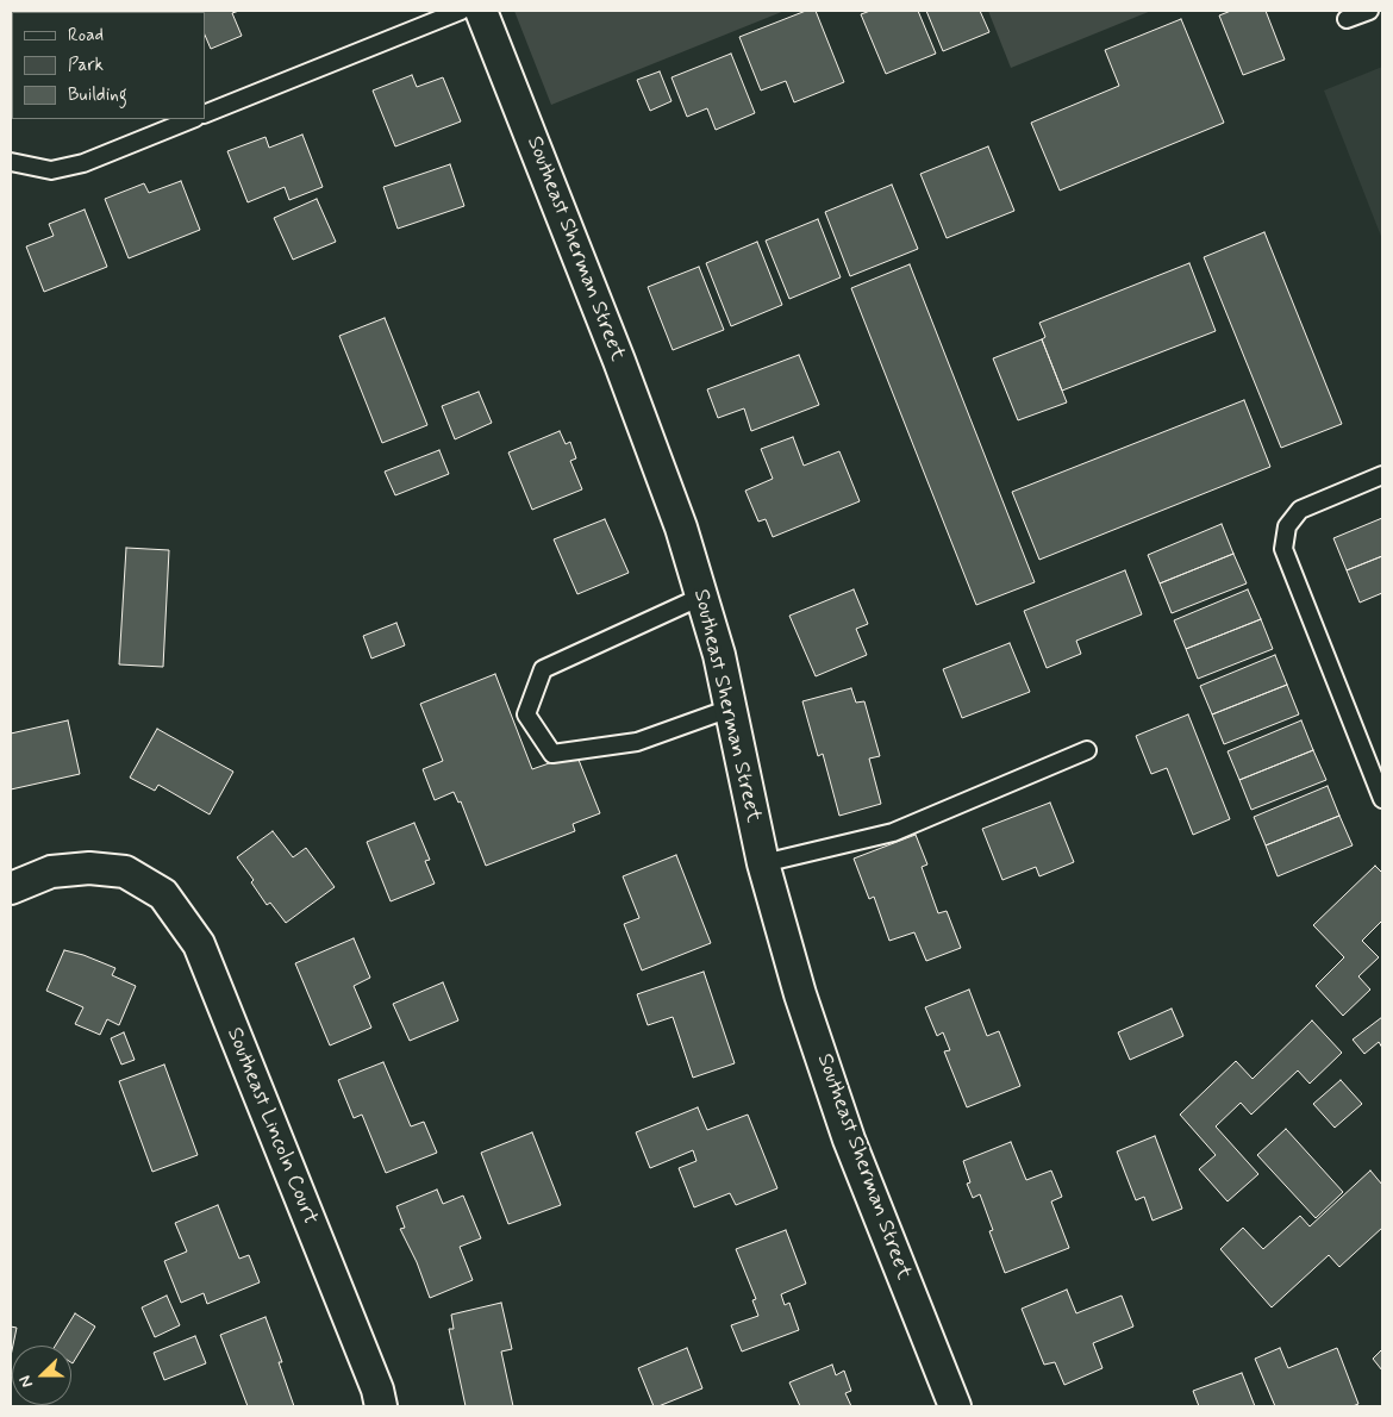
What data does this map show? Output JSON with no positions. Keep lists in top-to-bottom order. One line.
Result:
{"streets":{"street":["Southeast Sherman Street","Southeast Lincoln Court"]},"legend":["Road","Park","Building"],"north":"left"}
